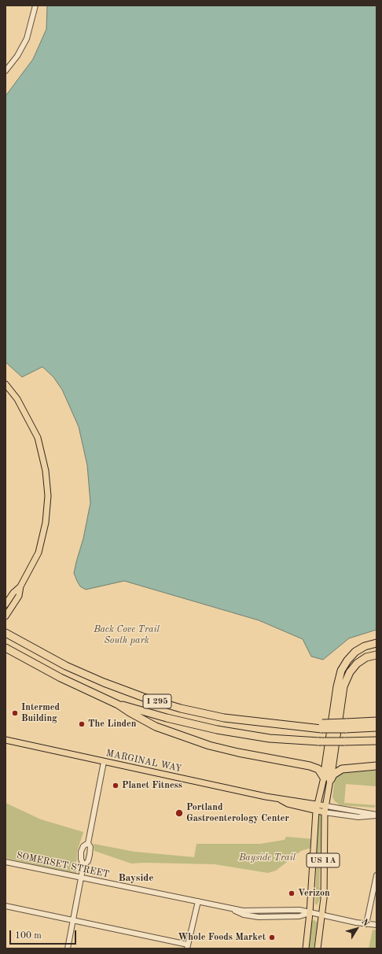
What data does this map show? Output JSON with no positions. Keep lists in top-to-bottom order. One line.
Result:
{"streets":{"highway":["I 295","US 1A"],"main road":["MARGINAL WAY"],"street":["SOMERSET STREET"]},"crossings":[["MARGINAL WAY","US 1A"],["US 1A","SOMERSET STREET"]],"districts":["Bayside"],"parks":["Back Cove Trail South park","Bayside Trail"],"places":["Intermed Building","The Linden","Planet Fitness","Portland Gastroenterology Center","Verizon","Whole Foods Market"],"scale_bar":"100 m","north":"top right"}
